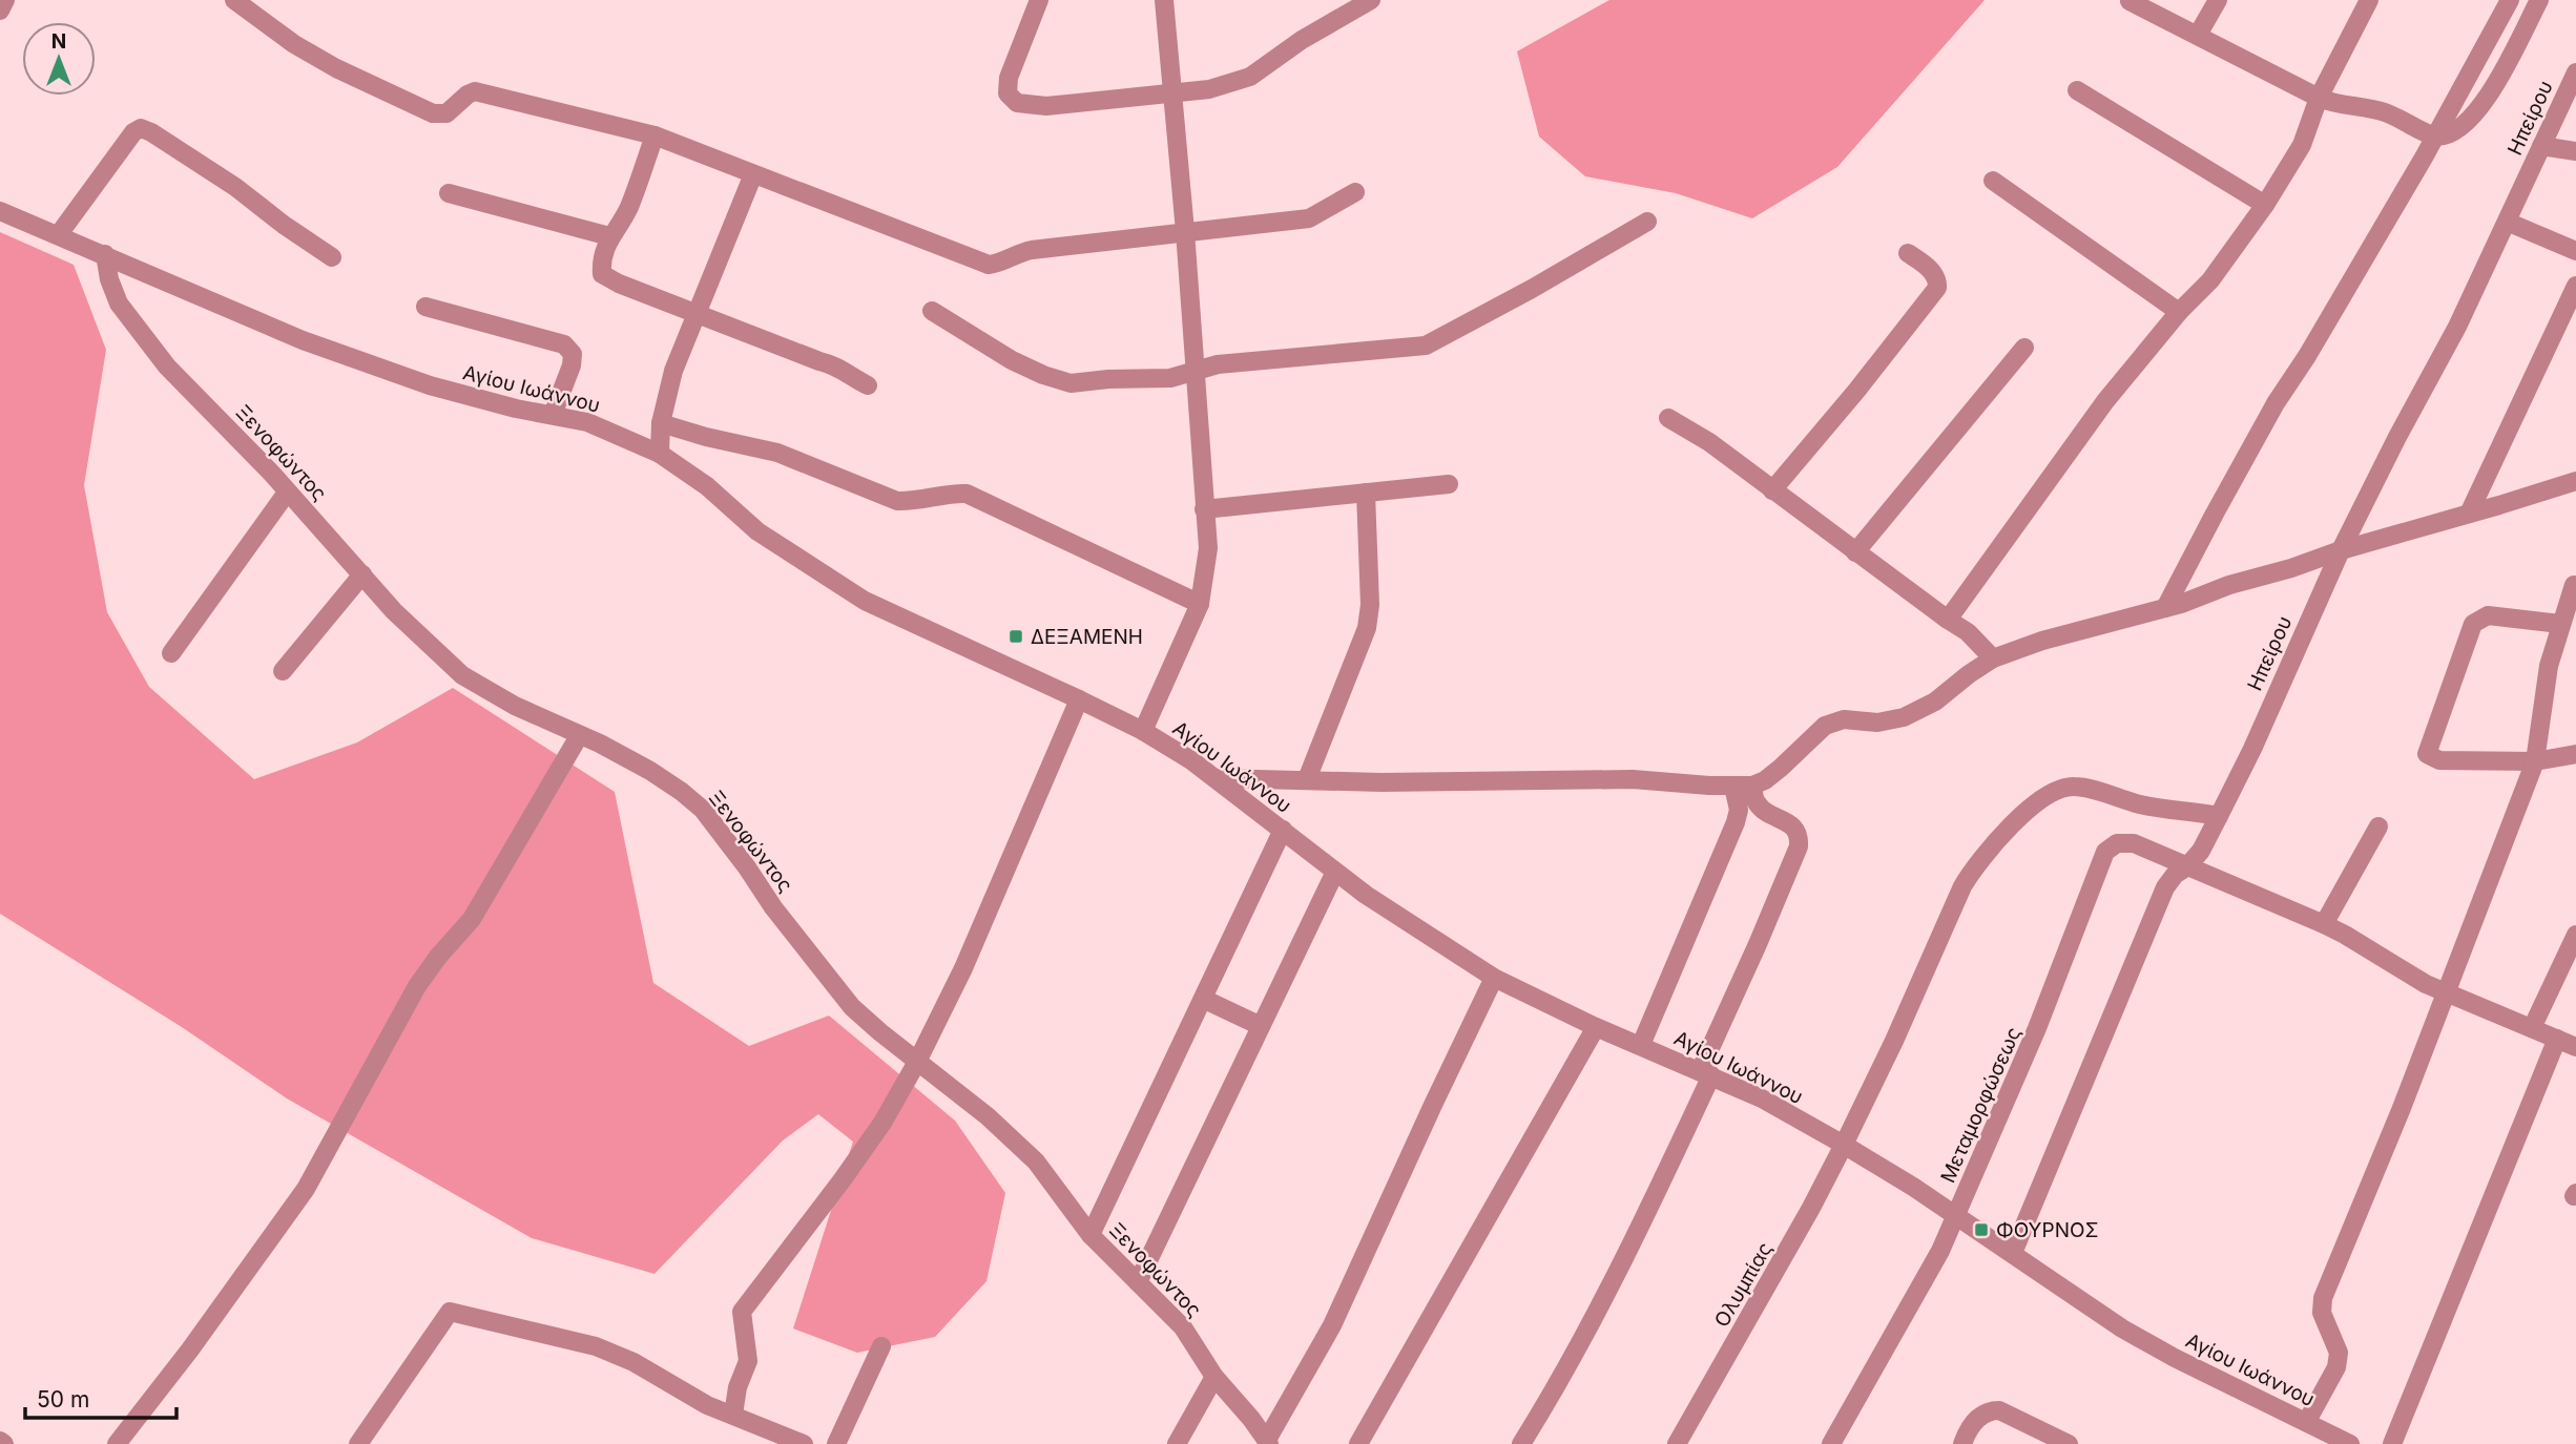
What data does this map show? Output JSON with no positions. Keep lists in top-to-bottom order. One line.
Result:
{"streets":{"street":["Ηπείρου","Αγίου Ιωάννου","Ξενοφώντος","Μεταμορφώσεως","Ολυμπίας"]},"crossings":[["Ηπείρου","Αγίου Ιωάννου"],["Ηπείρου","Μεταμορφώσεως"],["Ηπείρου","Ολυμπίας"],["Αγίου Ιωάννου","Ξενοφώντος"],["Αγίου Ιωάννου","Μεταμορφώσεως"],["Αγίου Ιωάννου","Ολυμπίας"]],"places":{"transit":["ΔΕΞΑΜΕΝΗ","ΦΟΥΡΝΟΣ"]},"scale_bar":"50 m","north":"top"}
